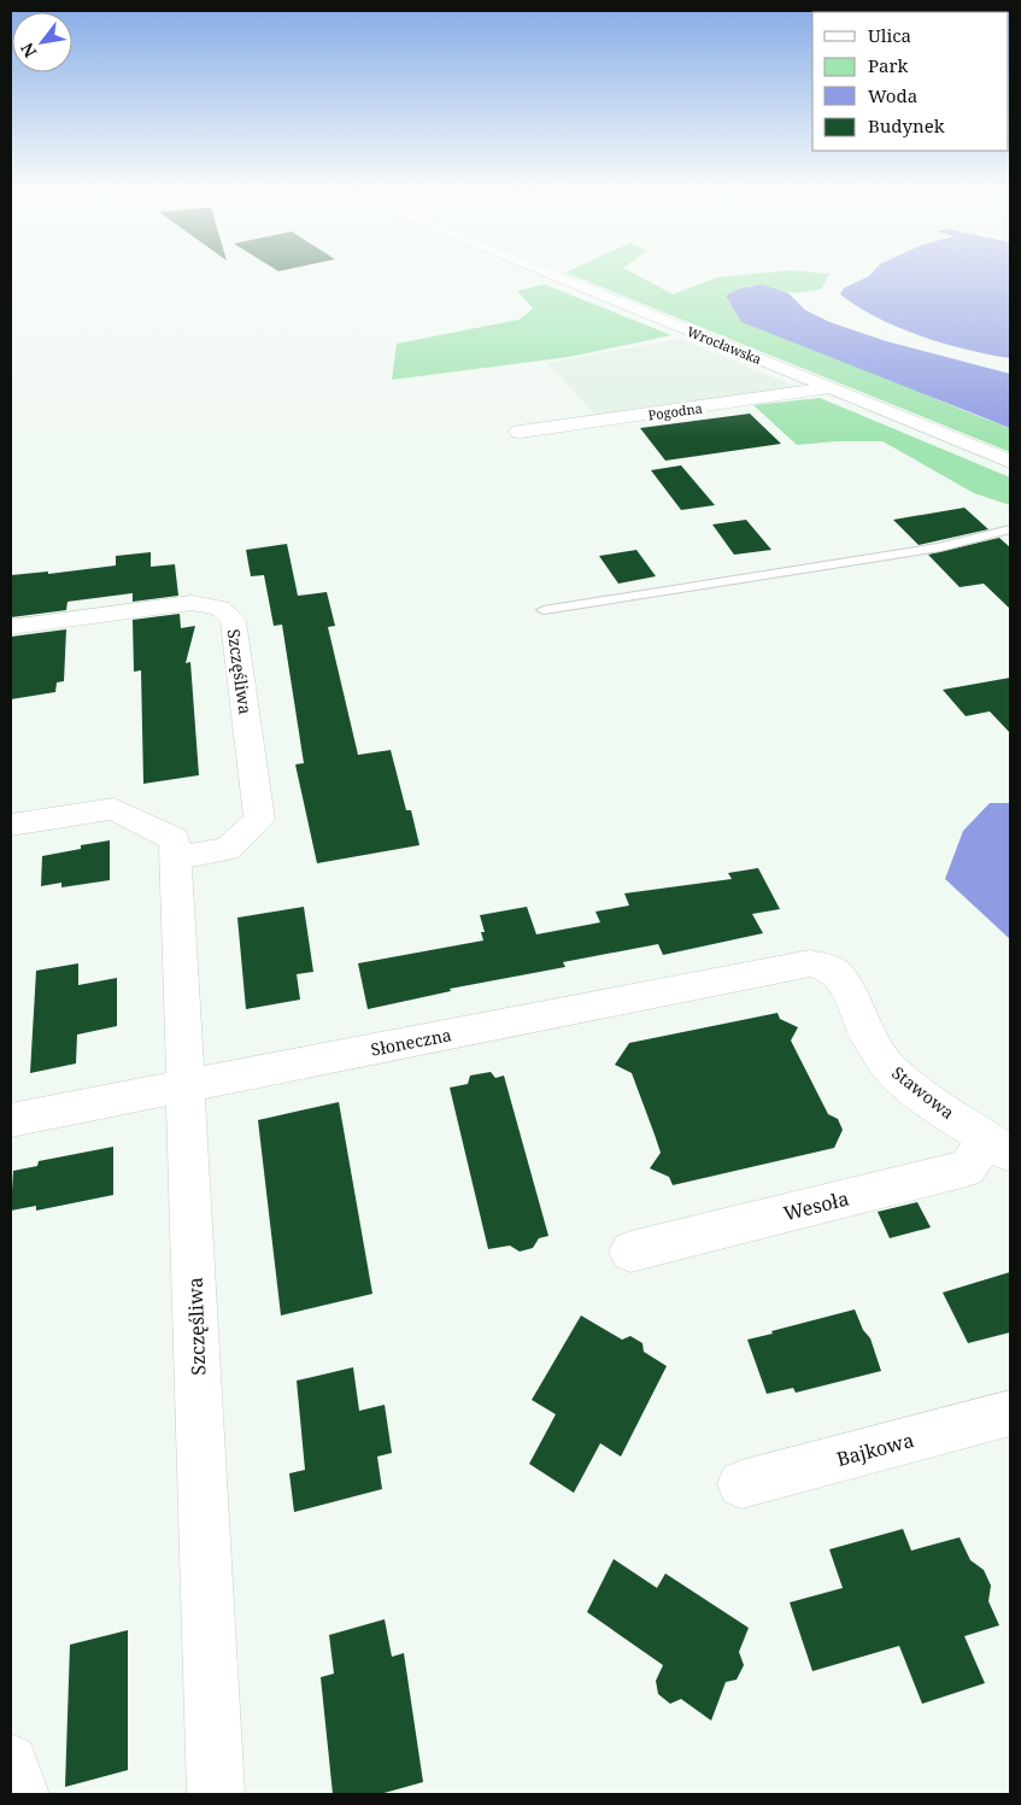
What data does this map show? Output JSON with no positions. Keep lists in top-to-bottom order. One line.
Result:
{"streets":{"street":["Wrocławska","Pogodna","Szczęśliwa","Słoneczna","Stawowa","Wesoła","Bajkowa"]},"crossings":[["Wrocławska","Pogodna"],["Szczęśliwa","Słoneczna"],["Słoneczna","Stawowa"],["Stawowa","Wesoła"]],"legend":["Ulica","Park","Woda","Budynek"],"north":"bottom left"}
